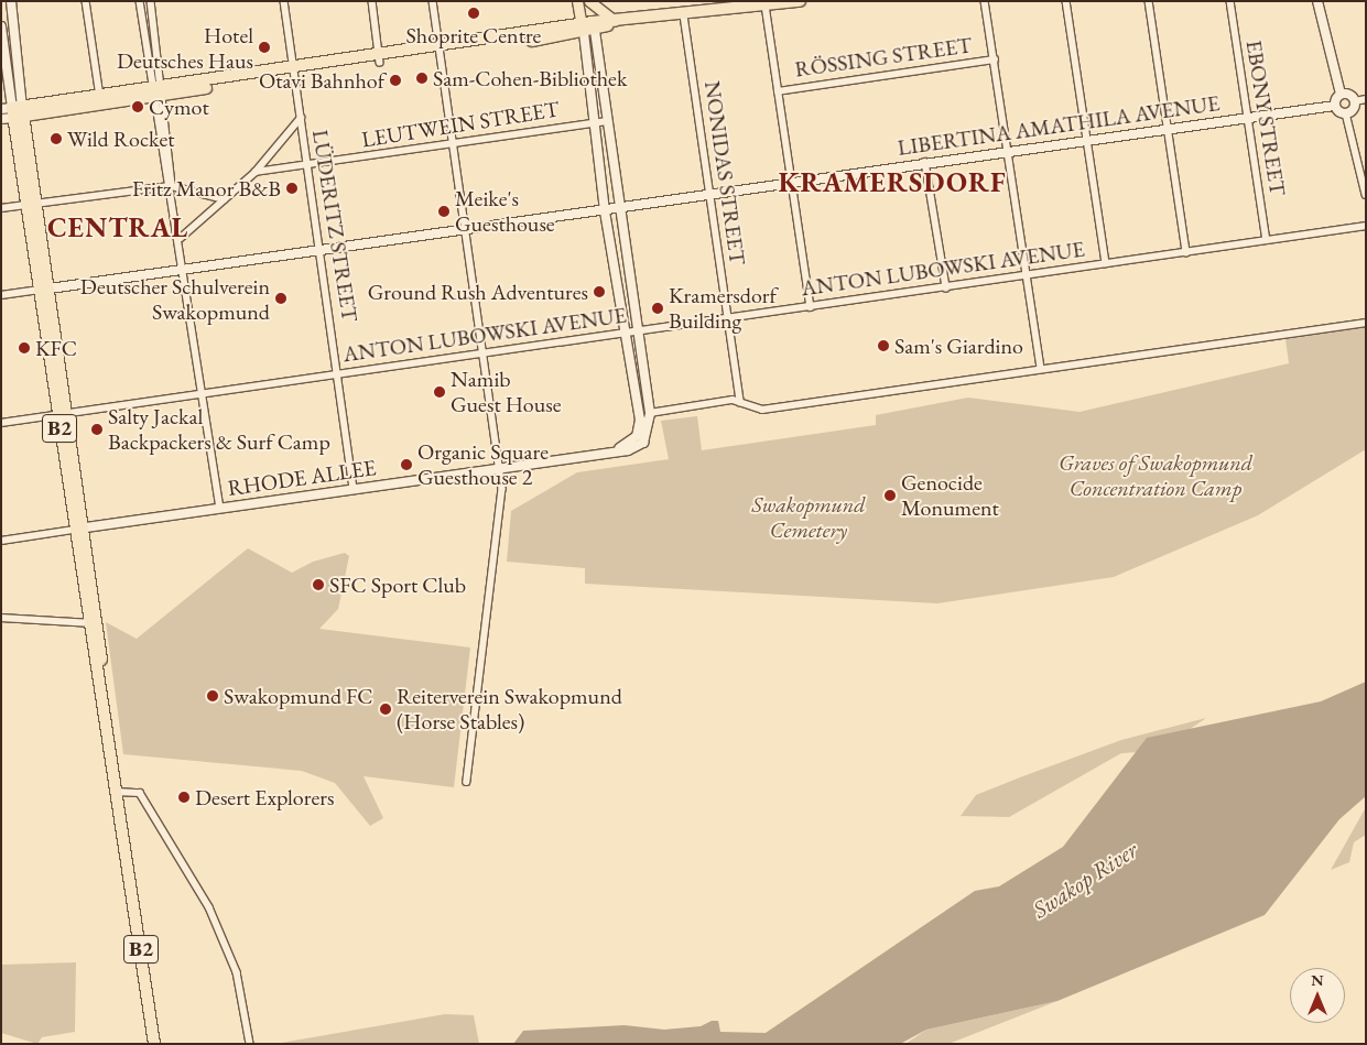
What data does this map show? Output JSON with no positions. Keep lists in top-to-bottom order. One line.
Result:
{"streets":{"highway":["B2"],"street":["RÖSSING STREET","EBONY STREET","LEUTWEIN STREET","LIBERTINA AMATHILA AVENUE","NONIDAS STREET","LÜDERITZ STREET","ANTON LUBOWSKI AVENUE","RHODE ALLEE"]},"crossings":[["EBONY STREET","LIBERTINA AMATHILA AVENUE"],["EBONY STREET","ANTON LUBOWSKI AVENUE"],["LEUTWEIN STREET","LÜDERITZ STREET"],["LIBERTINA AMATHILA AVENUE","NONIDAS STREET"],["LIBERTINA AMATHILA AVENUE","LÜDERITZ STREET"],["LIBERTINA AMATHILA AVENUE","B2"],["NONIDAS STREET","ANTON LUBOWSKI AVENUE"],["LÜDERITZ STREET","ANTON LUBOWSKI AVENUE"],["LÜDERITZ STREET","RHODE ALLEE"],["ANTON LUBOWSKI AVENUE","B2"],["B2","RHODE ALLEE"]],"districts":["KRAMERSDORF","CENTRAL"],"water":["Swakop River"],"parks":["Graves of Swakopmund Concentration Camp","Swakopmund Cemetery"],"places":["Shoprite Centre","Hotel Deutsches Haus","Sam-Cohen-Bibliothek","Otavi Bahnhof","Cymot","Wild Rocket","Fritz Manor B&B","Meike's Guesthouse","Ground Rush Adventures","Deutscher Schulverein Swakopmund","Kramersdorf Building","Sam's Giardino","KFC","Namib Guest House","Salty Jackal Backpackers & Surf Camp","Organic Square Guesthouse 2","Genocide Monument","SFC Sport Club","Swakopmund FC","Reiterverein Swakopmund (Horse Stables)","Desert Explorers"],"north":"top"}
